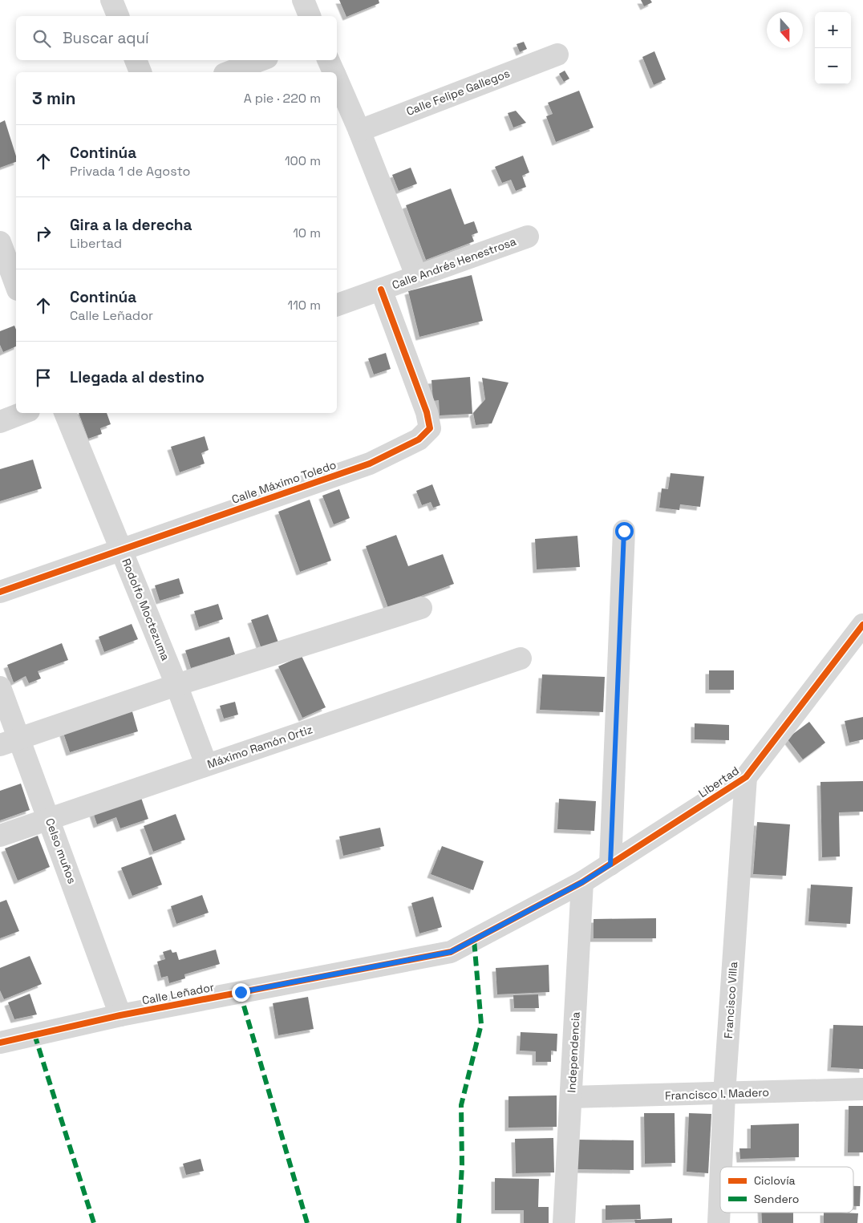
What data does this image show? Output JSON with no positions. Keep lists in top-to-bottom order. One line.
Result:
{"streets":{"street":["Calle Felipe Gallegos","Calle Andrés Henestrosa","Calle Máximo Toledo","Rodolfo Moctezuma","Máximo Ramón Ortiz","Libertad","Celso muños","Calle Leñador","Francisco Villa","Independencia","Francisco I. Madero"]},"crossings":[["Calle Andrés Henestrosa","Calle Máximo Toledo"],["Calle Máximo Toledo","Rodolfo Moctezuma"],["Rodolfo Moctezuma","Máximo Ramón Ortiz"],["Máximo Ramón Ortiz","Celso muños"],["Libertad","Calle Leñador"],["Libertad","Francisco Villa"],["Libertad","Independencia"],["Celso muños","Calle Leñador"],["Calle Leñador","Independencia"],["Francisco Villa","Francisco I. Madero"],["Independencia","Francisco I. Madero"]],"legend":["Ciclovía","Sendero"],"north":"bottom","page":{"map_buttons":["+","−"],"search":"Buscar aquí","heading":["3 min","A pie · 220 m"],"list":[["Continúa","Privada 1 de Agosto","100 m"],["Gira a la derecha","Libertad","10 m"],["Continúa","Calle Leñador","110 m"],"Llegada al destino"]}}
